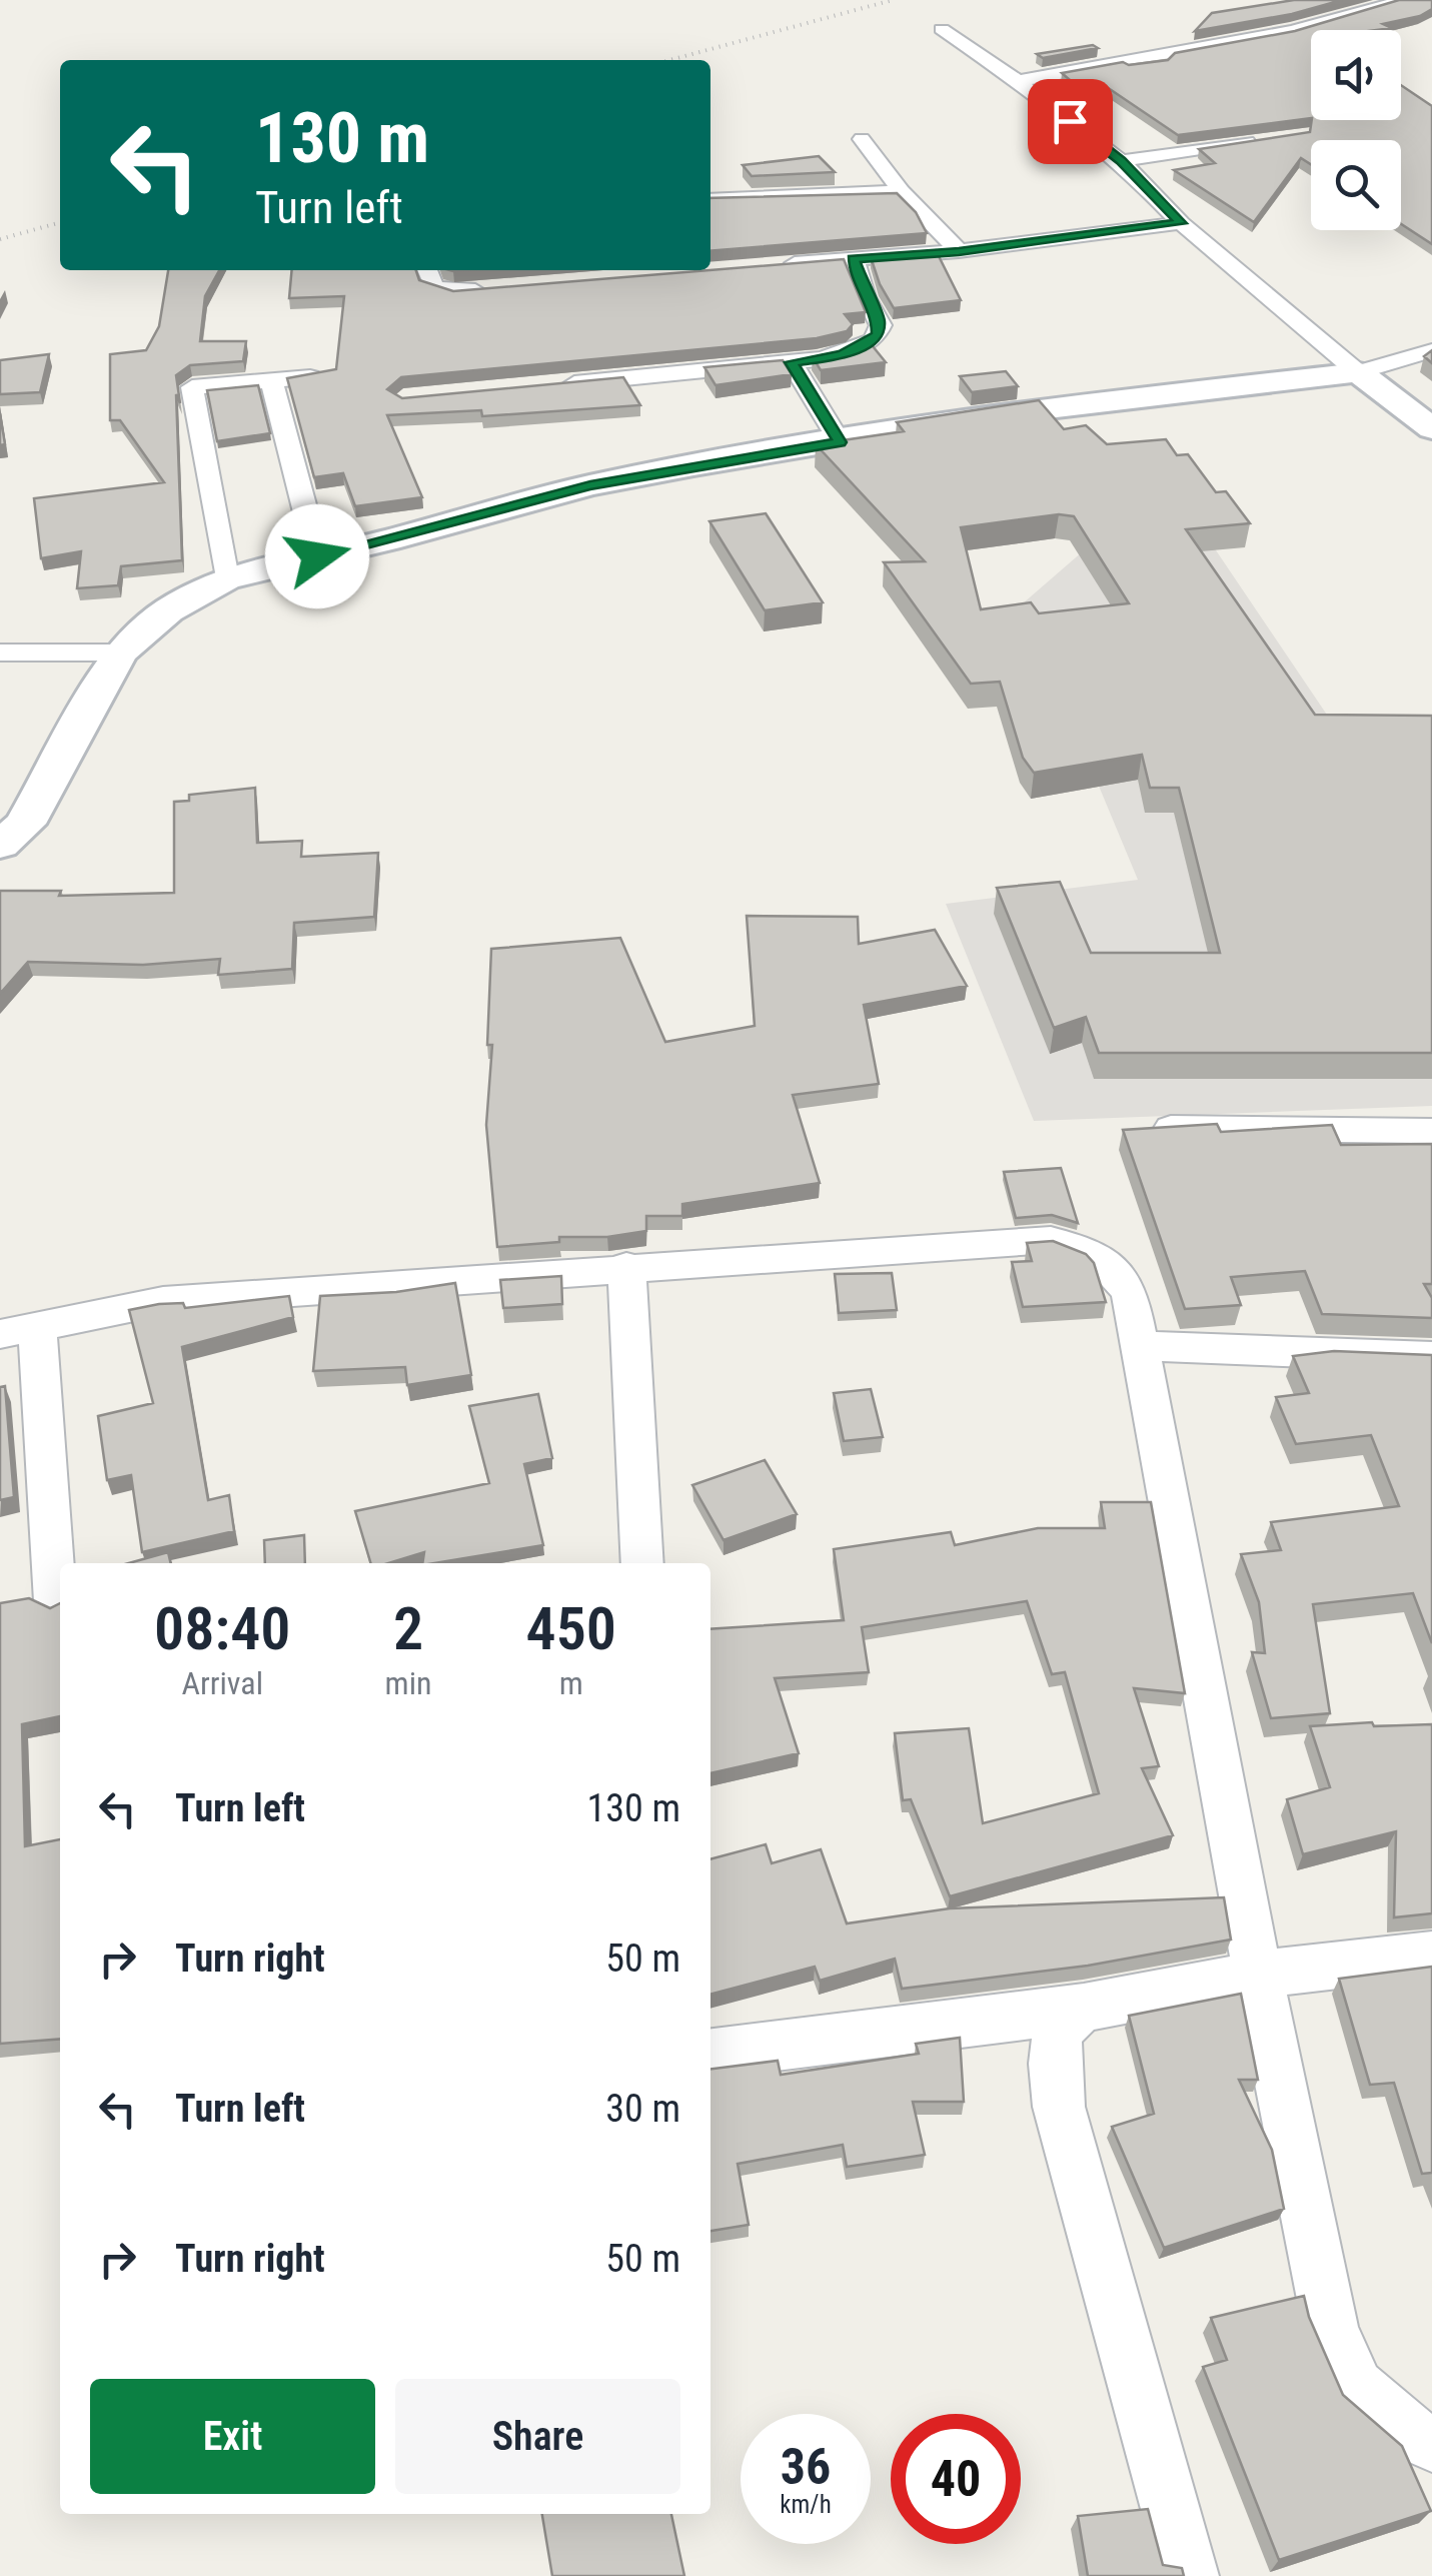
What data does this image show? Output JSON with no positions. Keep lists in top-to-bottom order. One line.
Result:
{"page":{"turn":["130 m","Turn left"],"eta":["08:40","Arrival","2","min","450","m"],"list":[{"name":"Turn left","value":"130 m"},{"name":"Turn right","value":"50 m"},{"name":"Turn left","value":"30 m"},{"name":"Turn right","value":"50 m"}],"buttons":["Exit","Share"],"speed":"36 km/h","limit":"40"}}
